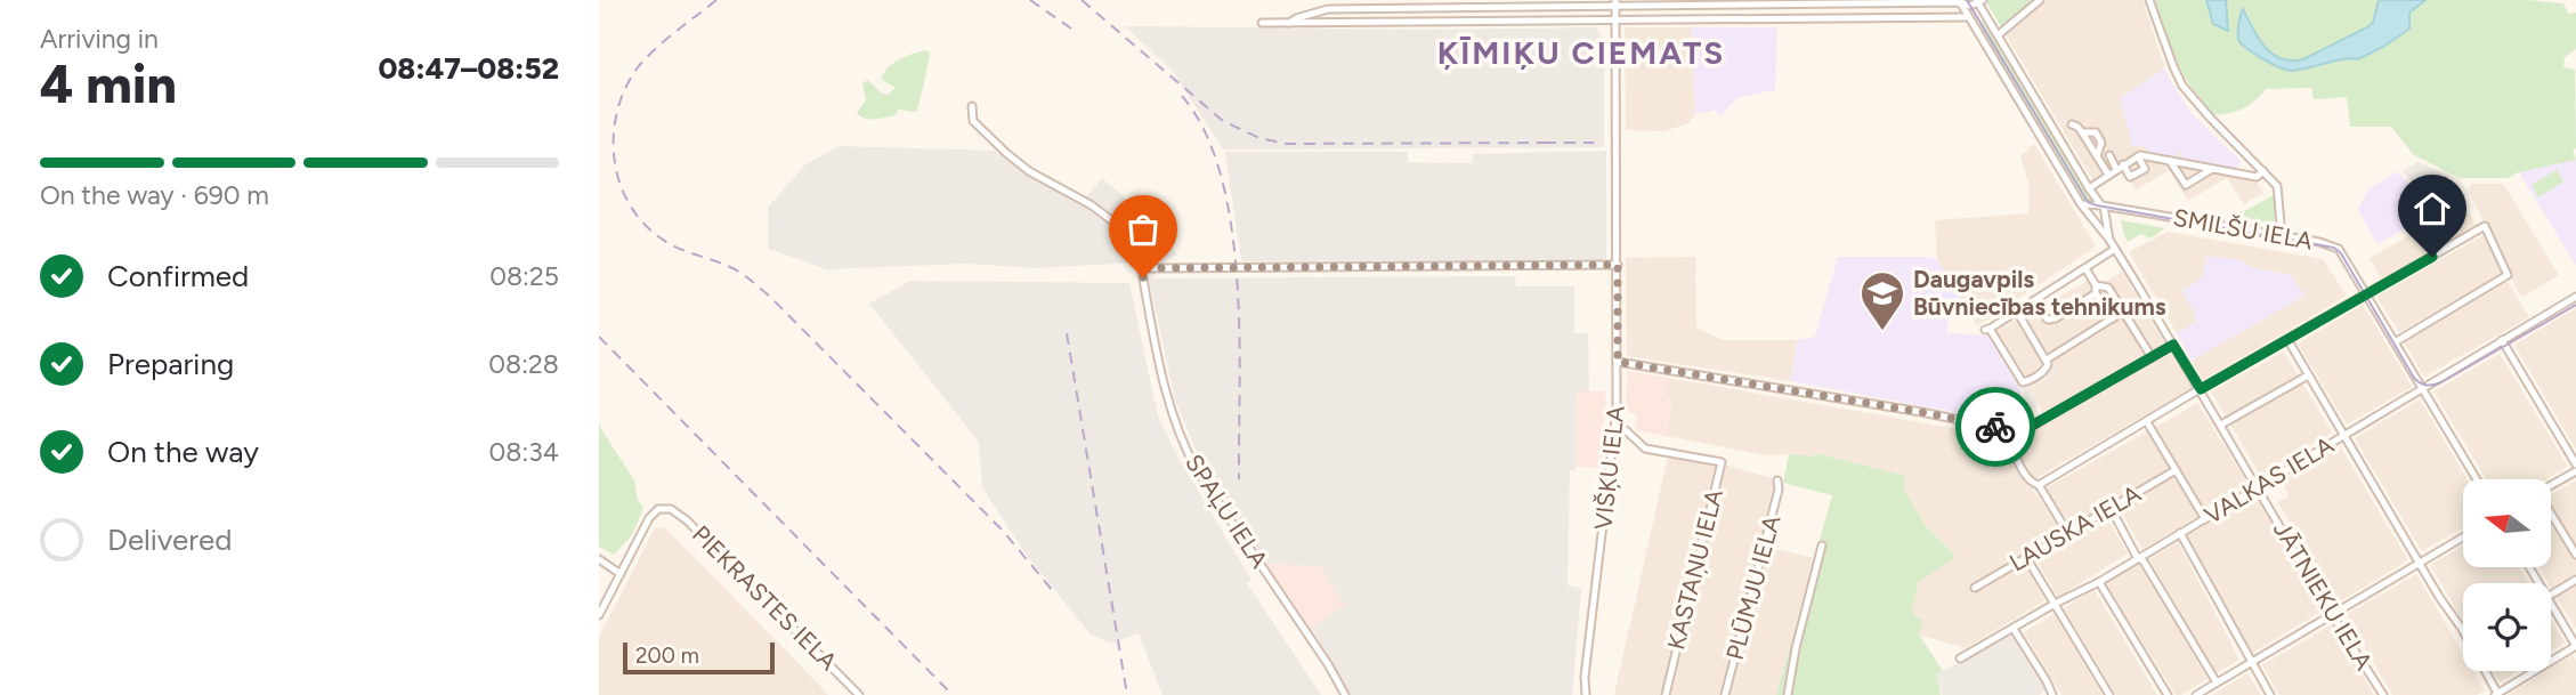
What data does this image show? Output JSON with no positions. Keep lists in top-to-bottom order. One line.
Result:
{"streets":{"street":["SMILŠU IELA","VIŠĶU IELA","VALKAS IELA","SPAĻU IELA","LAUSKA IELA","KASTAŅU IELA","PLŪMJU IELA","JĀTNIEKU IELA","PIEKRASTES IELA"]},"crossings":[["SMILŠU IELA","VALKAS IELA"],["SMILŠU IELA","JĀTNIEKU IELA"],["VIŠĶU IELA","KASTAŅU IELA"],["VALKAS IELA","JĀTNIEKU IELA"]],"districts":["ĶĪMIĶU CIEMATS"],"places":{"school or university":["Daugavpils Būvniecības tehnikums"]},"scale_bar":"200 m","north":"left","page":{"heading":["4 min","Arriving in","08:47–08:52"],"bar":"On the way · 690 m","list":[["Confirmed","08:25"],["Preparing","08:28"],["On the way","08:34"],"Delivered"],"scale":"200 m"}}
